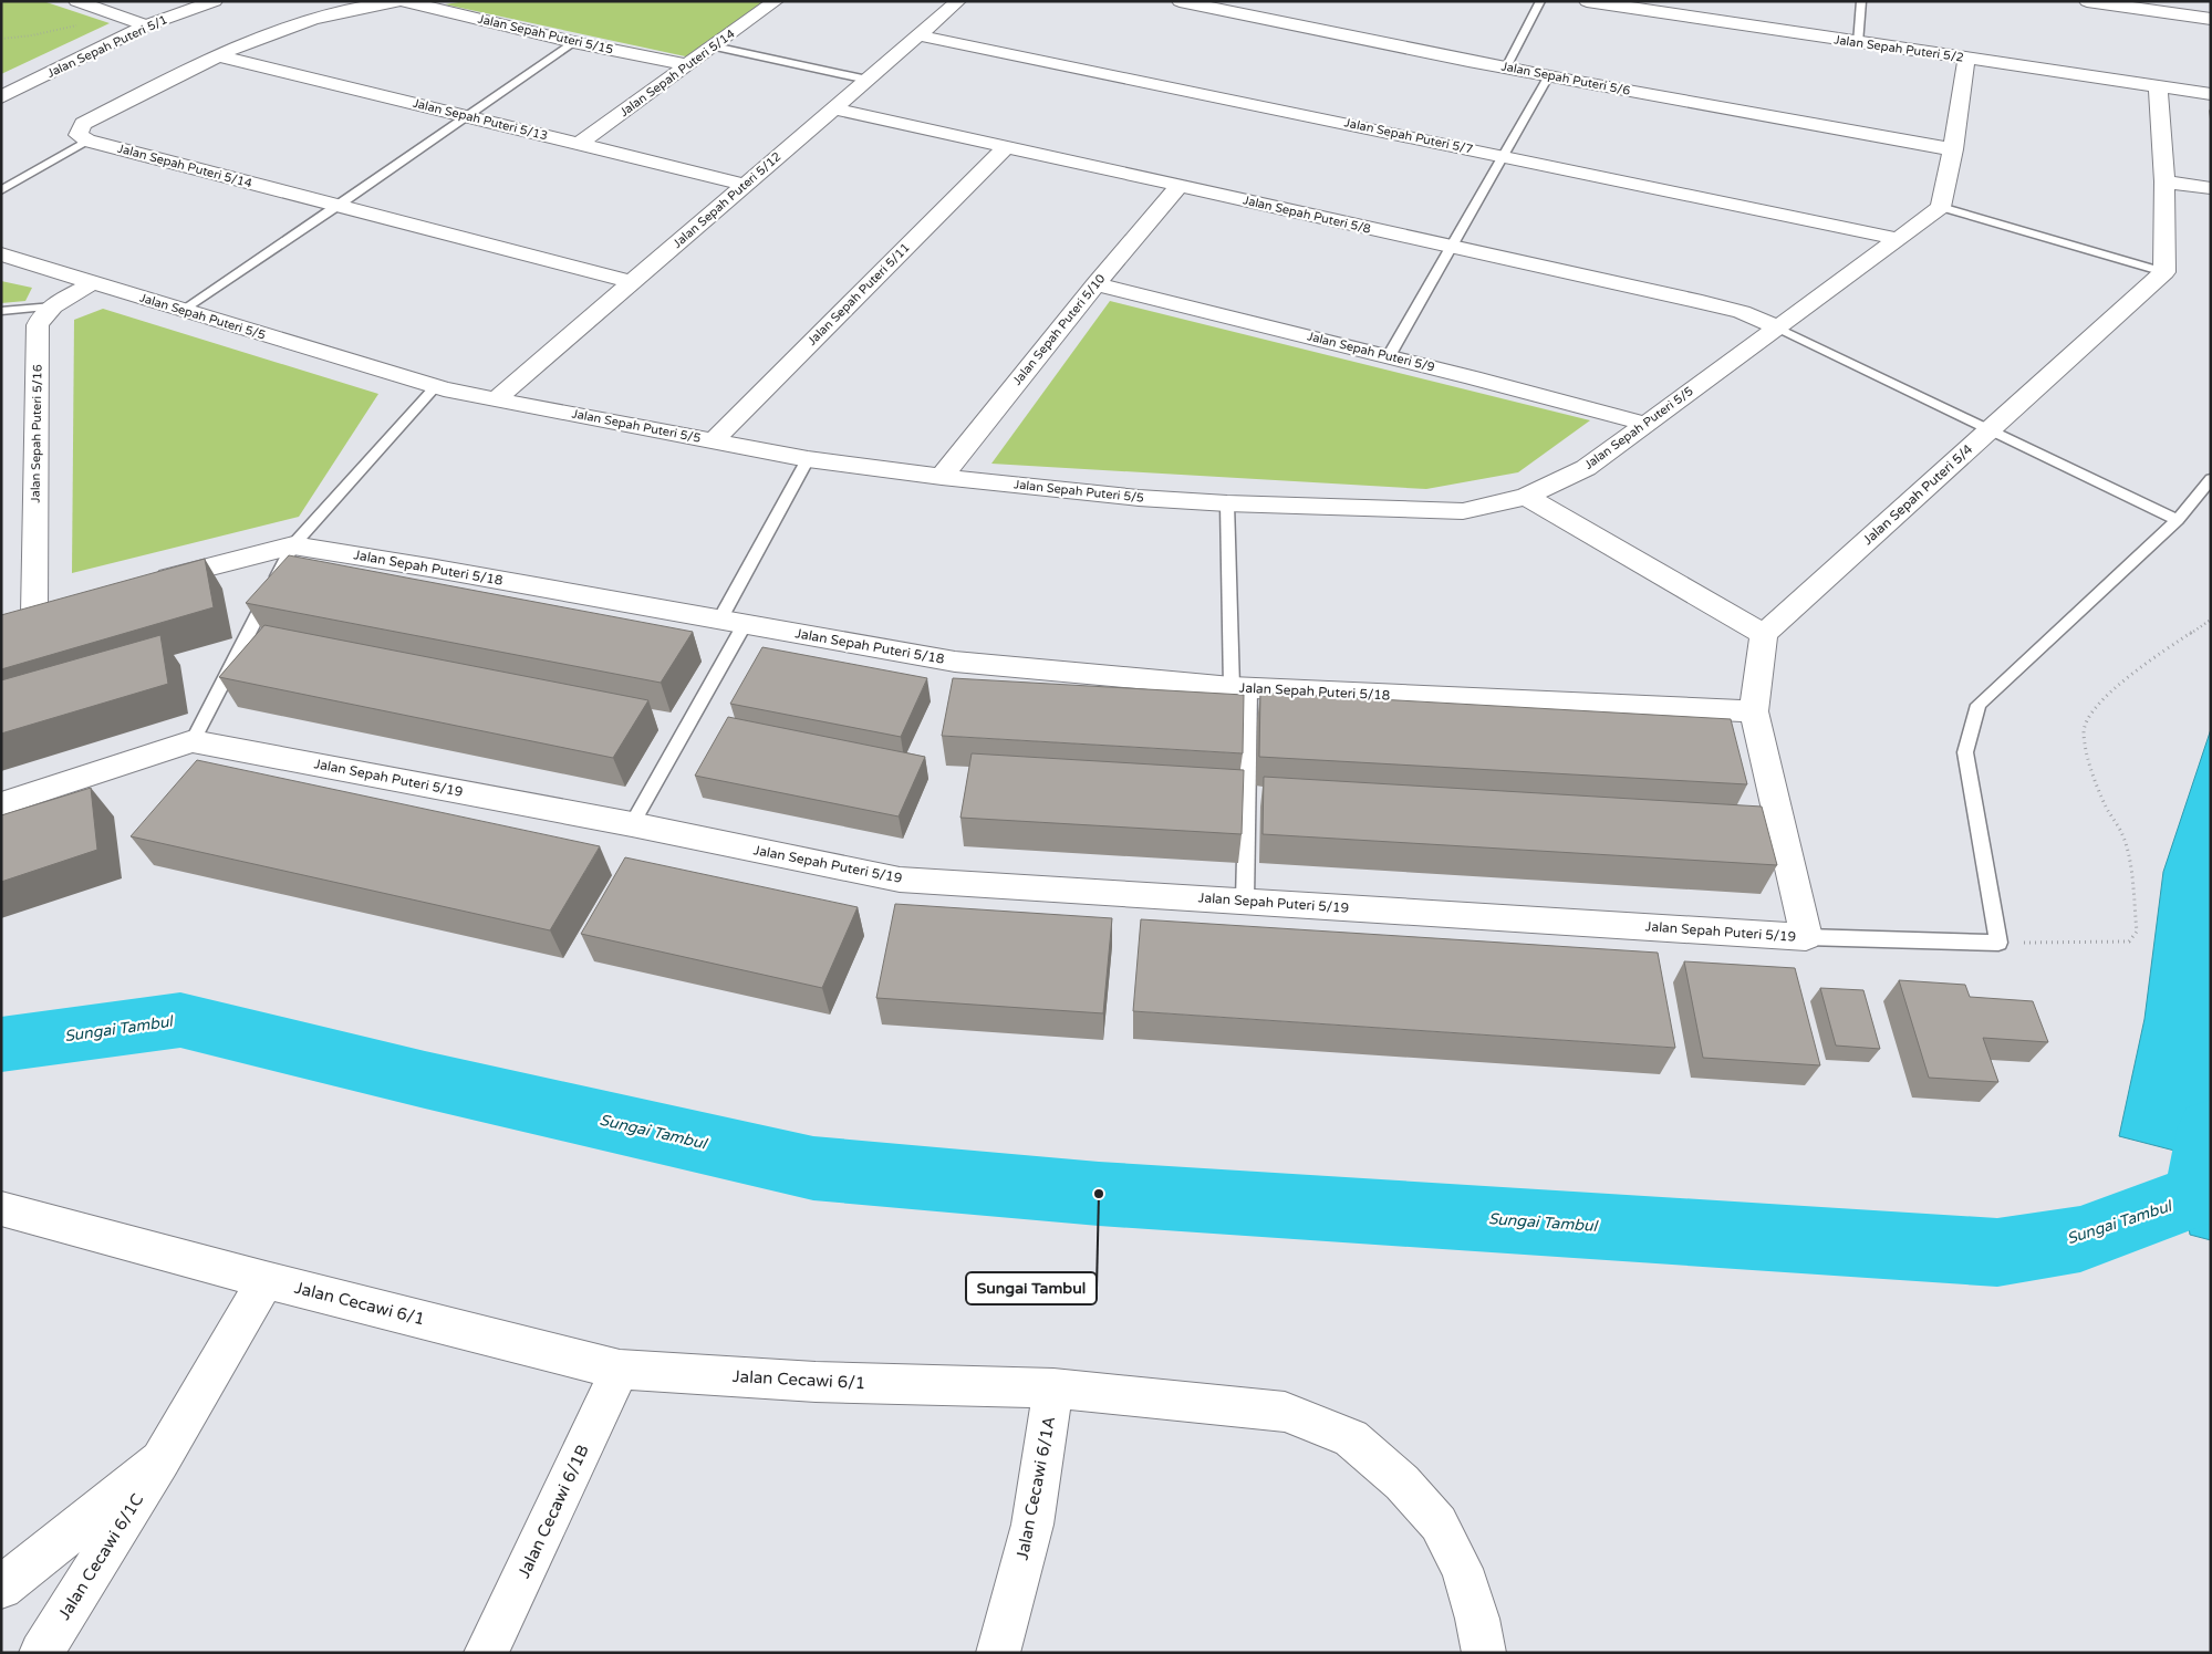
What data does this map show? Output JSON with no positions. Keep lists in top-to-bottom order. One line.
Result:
{"streets":{"street":["Jalan Sepah Puteri 5/15","Jalan Sepah Puteri 5/1","Jalan Sepah Puteri 5/2","Jalan Sepah Puteri 5/14","Jalan Sepah Puteri 5/6","Jalan Sepah Puteri 5/13","Jalan Sepah Puteri 5/7","Jalan Sepah Puteri 5/12","Jalan Sepah Puteri 5/8","Jalan Sepah Puteri 5/11","Jalan Sepah Puteri 5/5","Jalan Sepah Puteri 5/10","Jalan Sepah Puteri 5/9","Jalan Sepah Puteri 5/16","Jalan Sepah Puteri 5/4","Jalan Sepah Puteri 5/18","Jalan Sepah Puteri 5/19","Jalan Cecawi 6/1","Jalan Cecawi 6/1A","Jalan Cecawi 6/1B","Jalan Cecawi 6/1C"]},"crossings":[["Jalan Sepah Puteri 5/15","Jalan Sepah Puteri 5/14"],["Jalan Sepah Puteri 5/14","Jalan Sepah Puteri 5/13"],["Jalan Sepah Puteri 5/14","Jalan Sepah Puteri 5/12"],["Jalan Sepah Puteri 5/13","Jalan Sepah Puteri 5/12"],["Jalan Sepah Puteri 5/7","Jalan Sepah Puteri 5/12"],["Jalan Sepah Puteri 5/7","Jalan Sepah Puteri 5/5"],["Jalan Sepah Puteri 5/12","Jalan Sepah Puteri 5/8"],["Jalan Sepah Puteri 5/12","Jalan Sepah Puteri 5/5"],["Jalan Sepah Puteri 5/8","Jalan Sepah Puteri 5/11"],["Jalan Sepah Puteri 5/8","Jalan Sepah Puteri 5/5"],["Jalan Sepah Puteri 5/8","Jalan Sepah Puteri 5/10"],["Jalan Sepah Puteri 5/11","Jalan Sepah Puteri 5/5"],["Jalan Sepah Puteri 5/5","Jalan Sepah Puteri 5/10"],["Jalan Sepah Puteri 5/5","Jalan Sepah Puteri 5/9"],["Jalan Sepah Puteri 5/5","Jalan Sepah Puteri 5/16"],["Jalan Sepah Puteri 5/10","Jalan Sepah Puteri 5/9"],["Jalan Cecawi 6/1","Jalan Cecawi 6/1A"],["Jalan Cecawi 6/1","Jalan Cecawi 6/1B"],["Jalan Cecawi 6/1","Jalan Cecawi 6/1C"]],"water":["Sungai Tambul"],"places":["Sungai Tambul"]}
